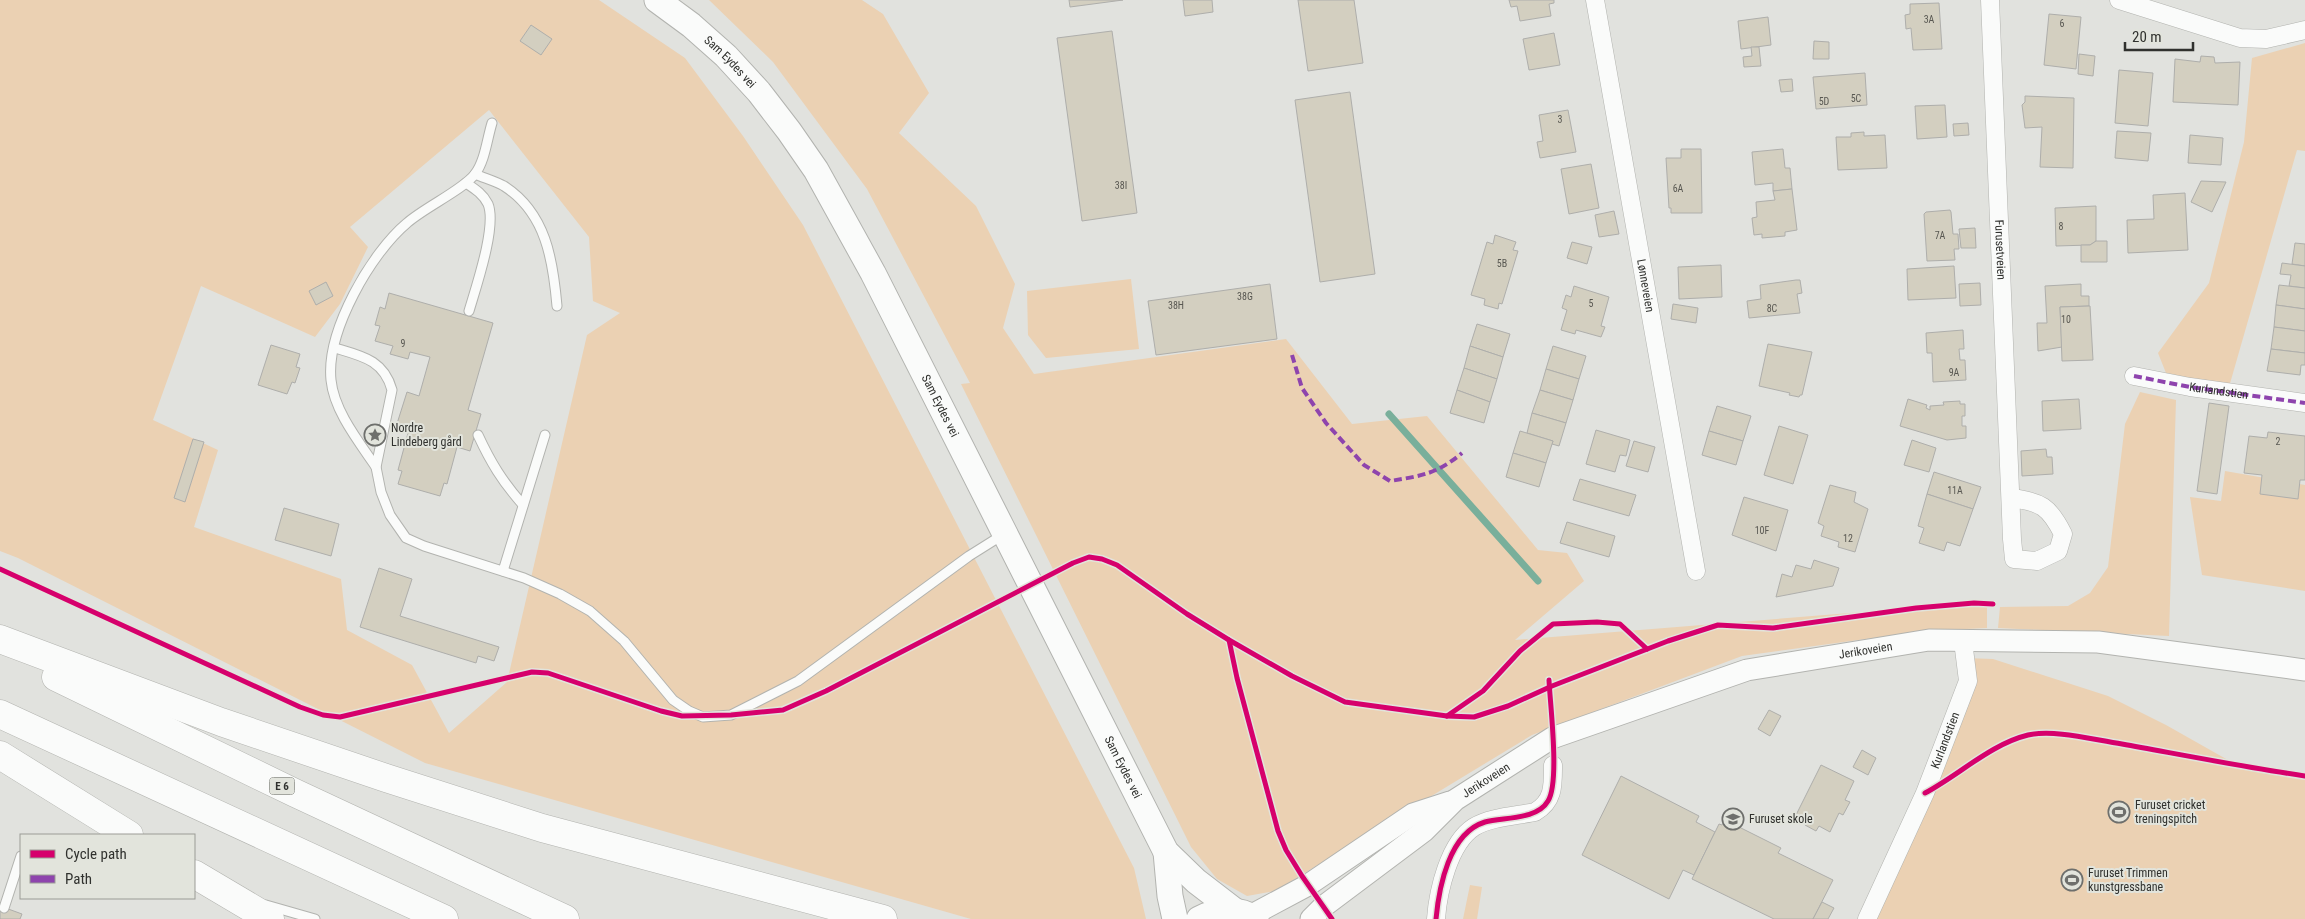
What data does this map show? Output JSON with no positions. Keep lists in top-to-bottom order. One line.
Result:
{"streets":{"highway":["E 6"],"main road":["Sam Eydes vei","Jerikoveien"],"street":["Furusetveien","Lønneveien","Kurlandstien"]},"crossings":[["Sam Eydes vei","Jerikoveien"],["Kurlandstien","Jerikoveien"]],"places":{"place":["Nordre Lindeberg gård"],"sports":["Furuset cricket treningspitch","Furuset Trimmen kunstgressbane"],"school or university":["Furuset skole"]},"house_numbers":["3A","6","5C","5D","3","38I","6A","8","7A","5B","38G","5","38H","8C","10","9","9A","2","11A","10F","12"],"legend":["Cycle path","Path"],"scale_bar":"20 m"}
